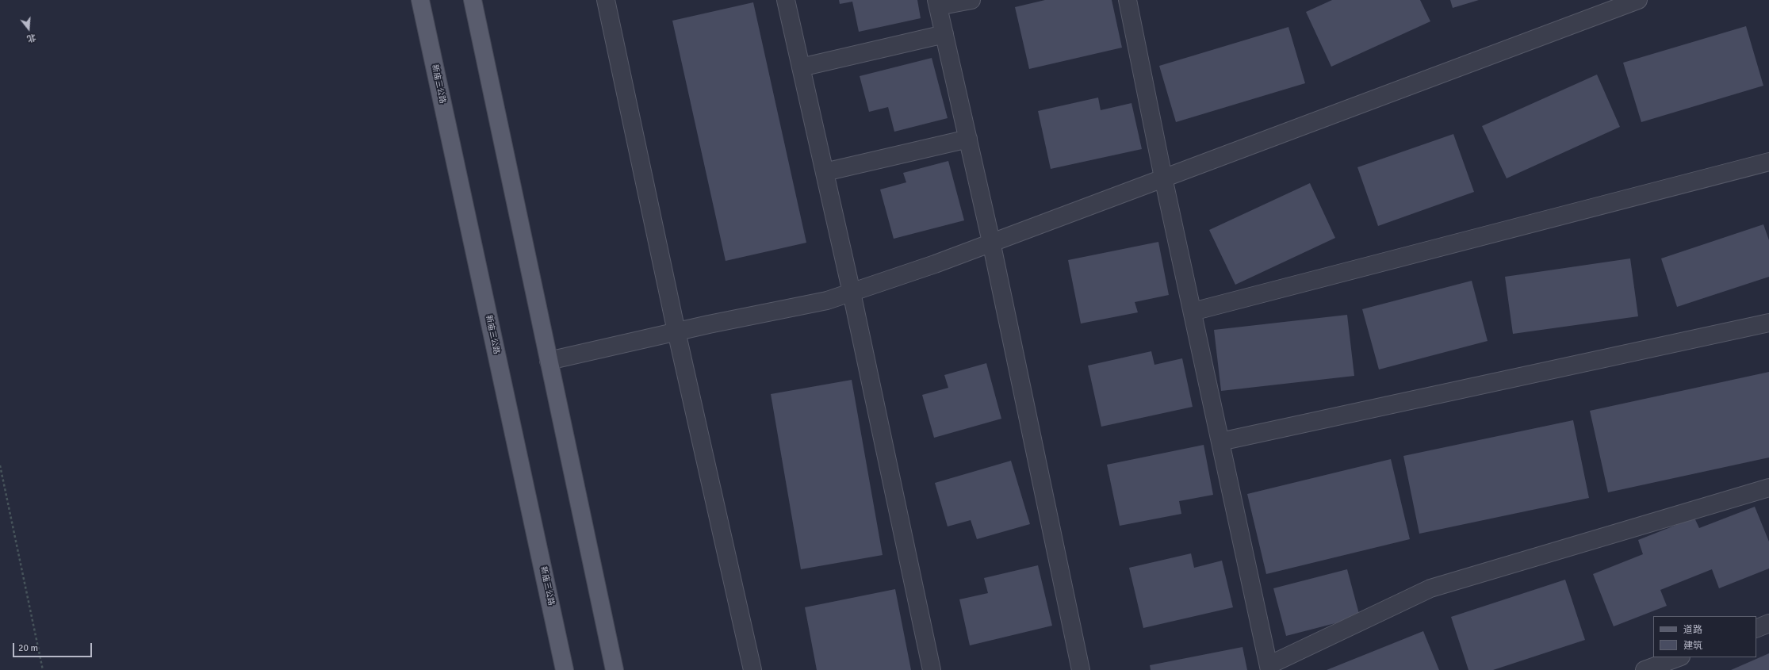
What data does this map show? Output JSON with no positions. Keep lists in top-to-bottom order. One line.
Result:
{"streets":{"main road":["新庙三公路"]},"legend":["道路","建筑"],"scale_bar":"20 m","north":"bottom"}
